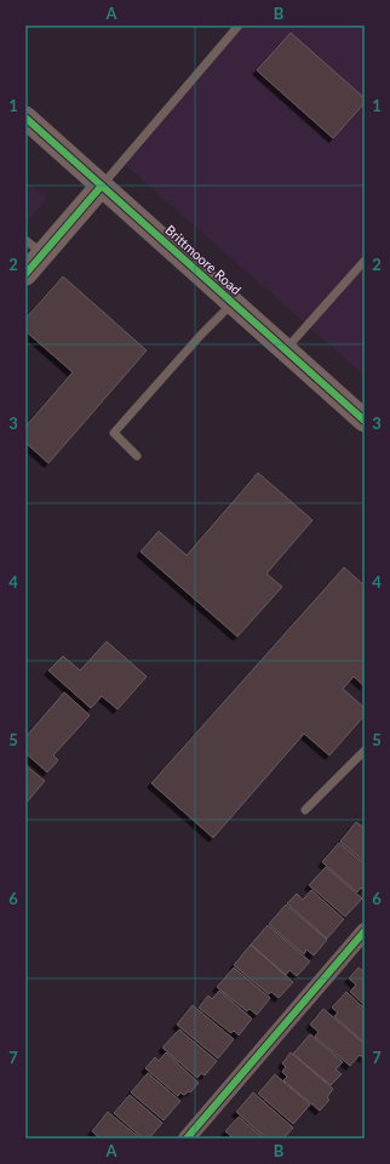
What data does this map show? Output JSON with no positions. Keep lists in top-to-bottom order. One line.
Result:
{"streets":{"main road":["Brittmoore Road"]},"grid":{"columns":["A","B"],"rows":["1","2","3","4","5","6","7"]}}
